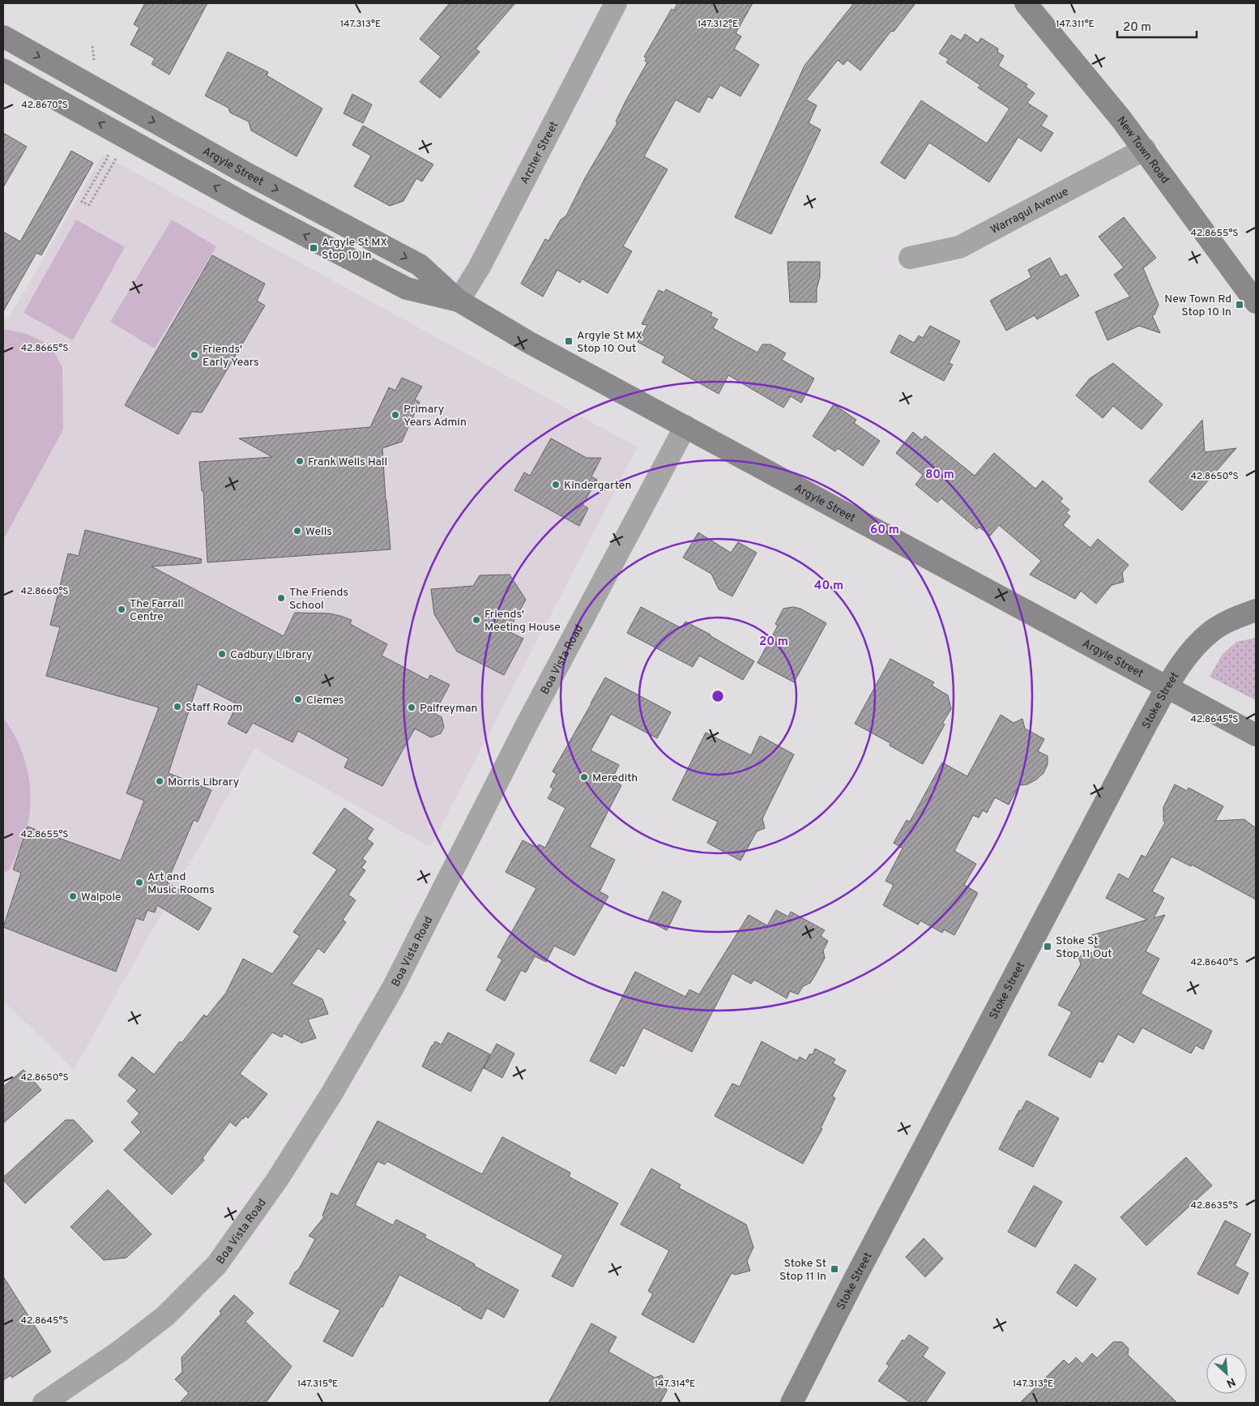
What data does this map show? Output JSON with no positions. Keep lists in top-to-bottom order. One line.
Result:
{"streets":{"main road":["New Town Road","Argyle Street","Stoke Street"],"street":["Archer Street","Warragul Avenue","Boa Vista Road"]},"crossings":[["New Town Road","Warragul Avenue"],["Archer Street","Argyle Street"],["Argyle Street","Boa Vista Road"],["Argyle Street","Stoke Street"]],"places":{"transit":["Argyle St MX Stop 10 In","New Town Rd Stop 10 In","Argyle St MX Stop 10 Out","Stoke St Stop 11 Out","Stoke St Stop 11 In"],"other":["Friends' Early Years","Primary Years Admin","Frank Wells Hall","Kindergarten","Wells","The Friends School","The Farrall Centre","Friends' Meeting House","Cadbury Library","Clemes","Staff Room","Palfreyman","Meredith","Morris Library","Art and Music Rooms","Walpole"]},"scale_bar":"20 m","north":"bottom right","coordinates":["147.313°E","147.312°E","147.311°E","42.8670°S","42.8655°S","42.8665°S","42.8650°S","42.8660°S","42.8645°S","42.8640°S","42.8635°S","147.315°E","147.314°E"],"rings":["80 m","60 m","40 m","20 m"]}
